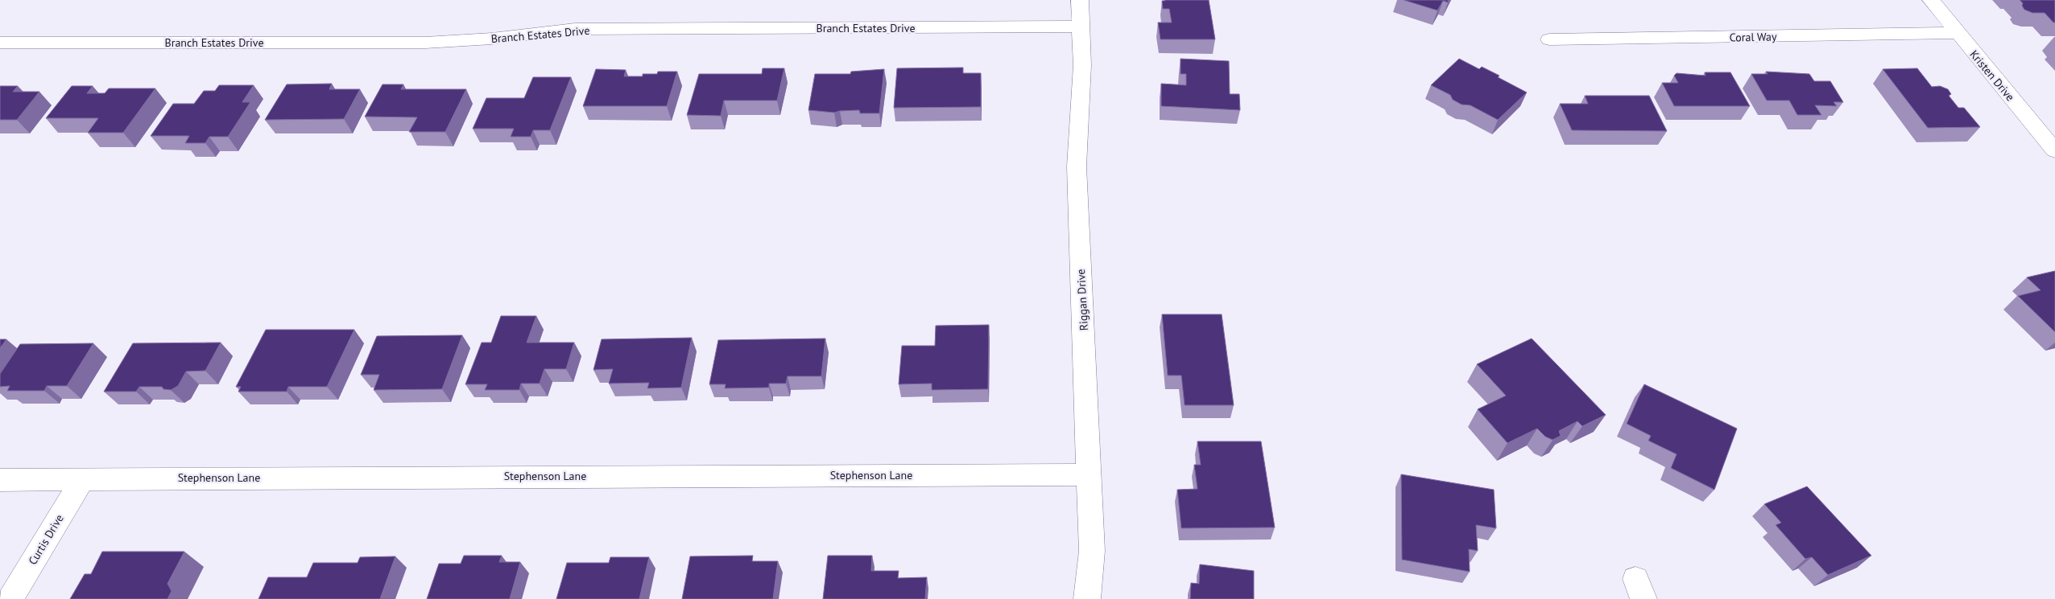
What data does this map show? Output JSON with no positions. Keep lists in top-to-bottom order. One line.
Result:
{"streets":{"street":["Branch Estates Drive","Coral Way","Kristen Drive","Riggan Drive","Stephenson Lane","Curtis Drive"]},"crossings":[["Branch Estates Drive","Riggan Drive"],["Coral Way","Kristen Drive"],["Riggan Drive","Stephenson Lane"],["Stephenson Lane","Curtis Drive"]]}
